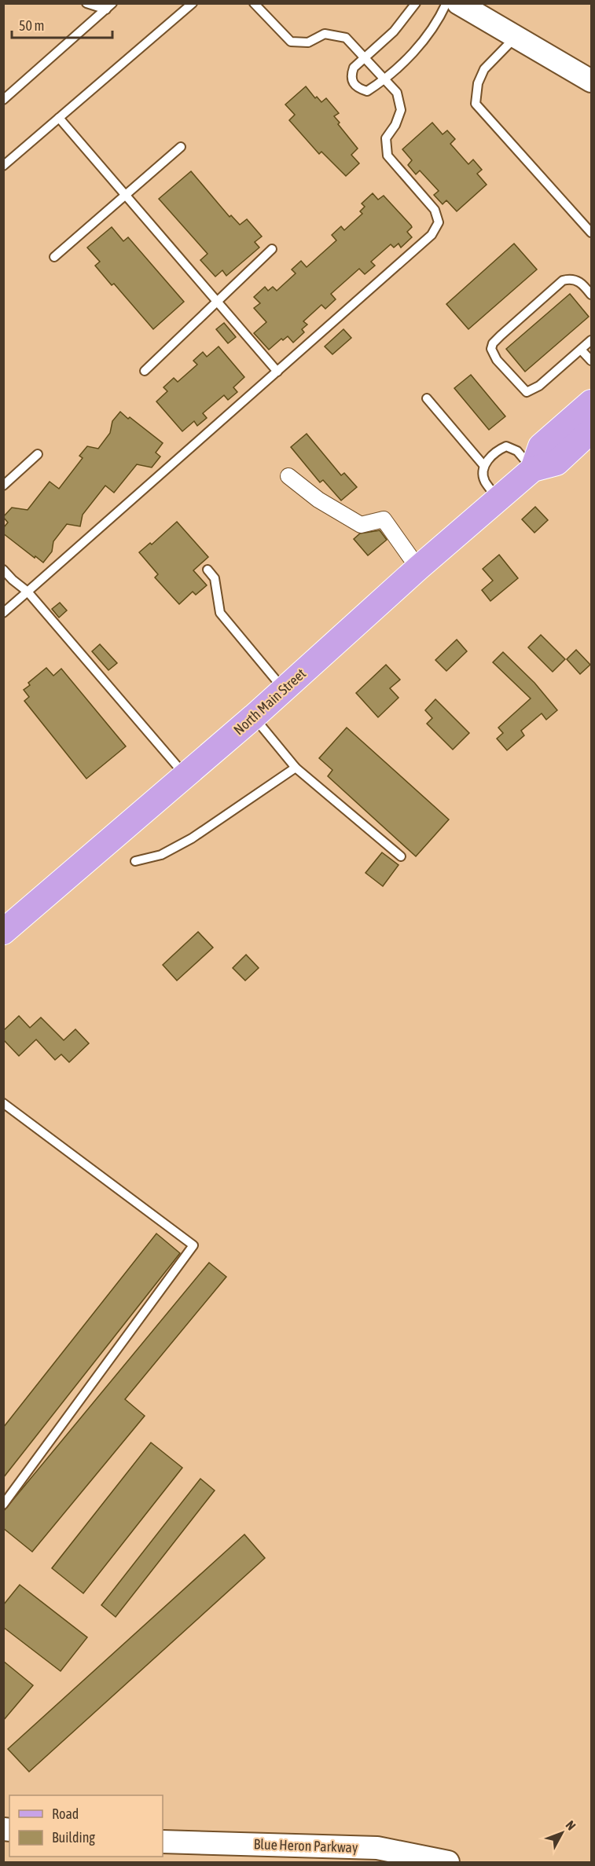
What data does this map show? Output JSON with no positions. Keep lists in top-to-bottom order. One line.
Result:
{"streets":{"main road":["North Main Street","Blue Heron Parkway"]},"legend":["Road","Building"],"scale_bar":"50 m","north":"top right"}
